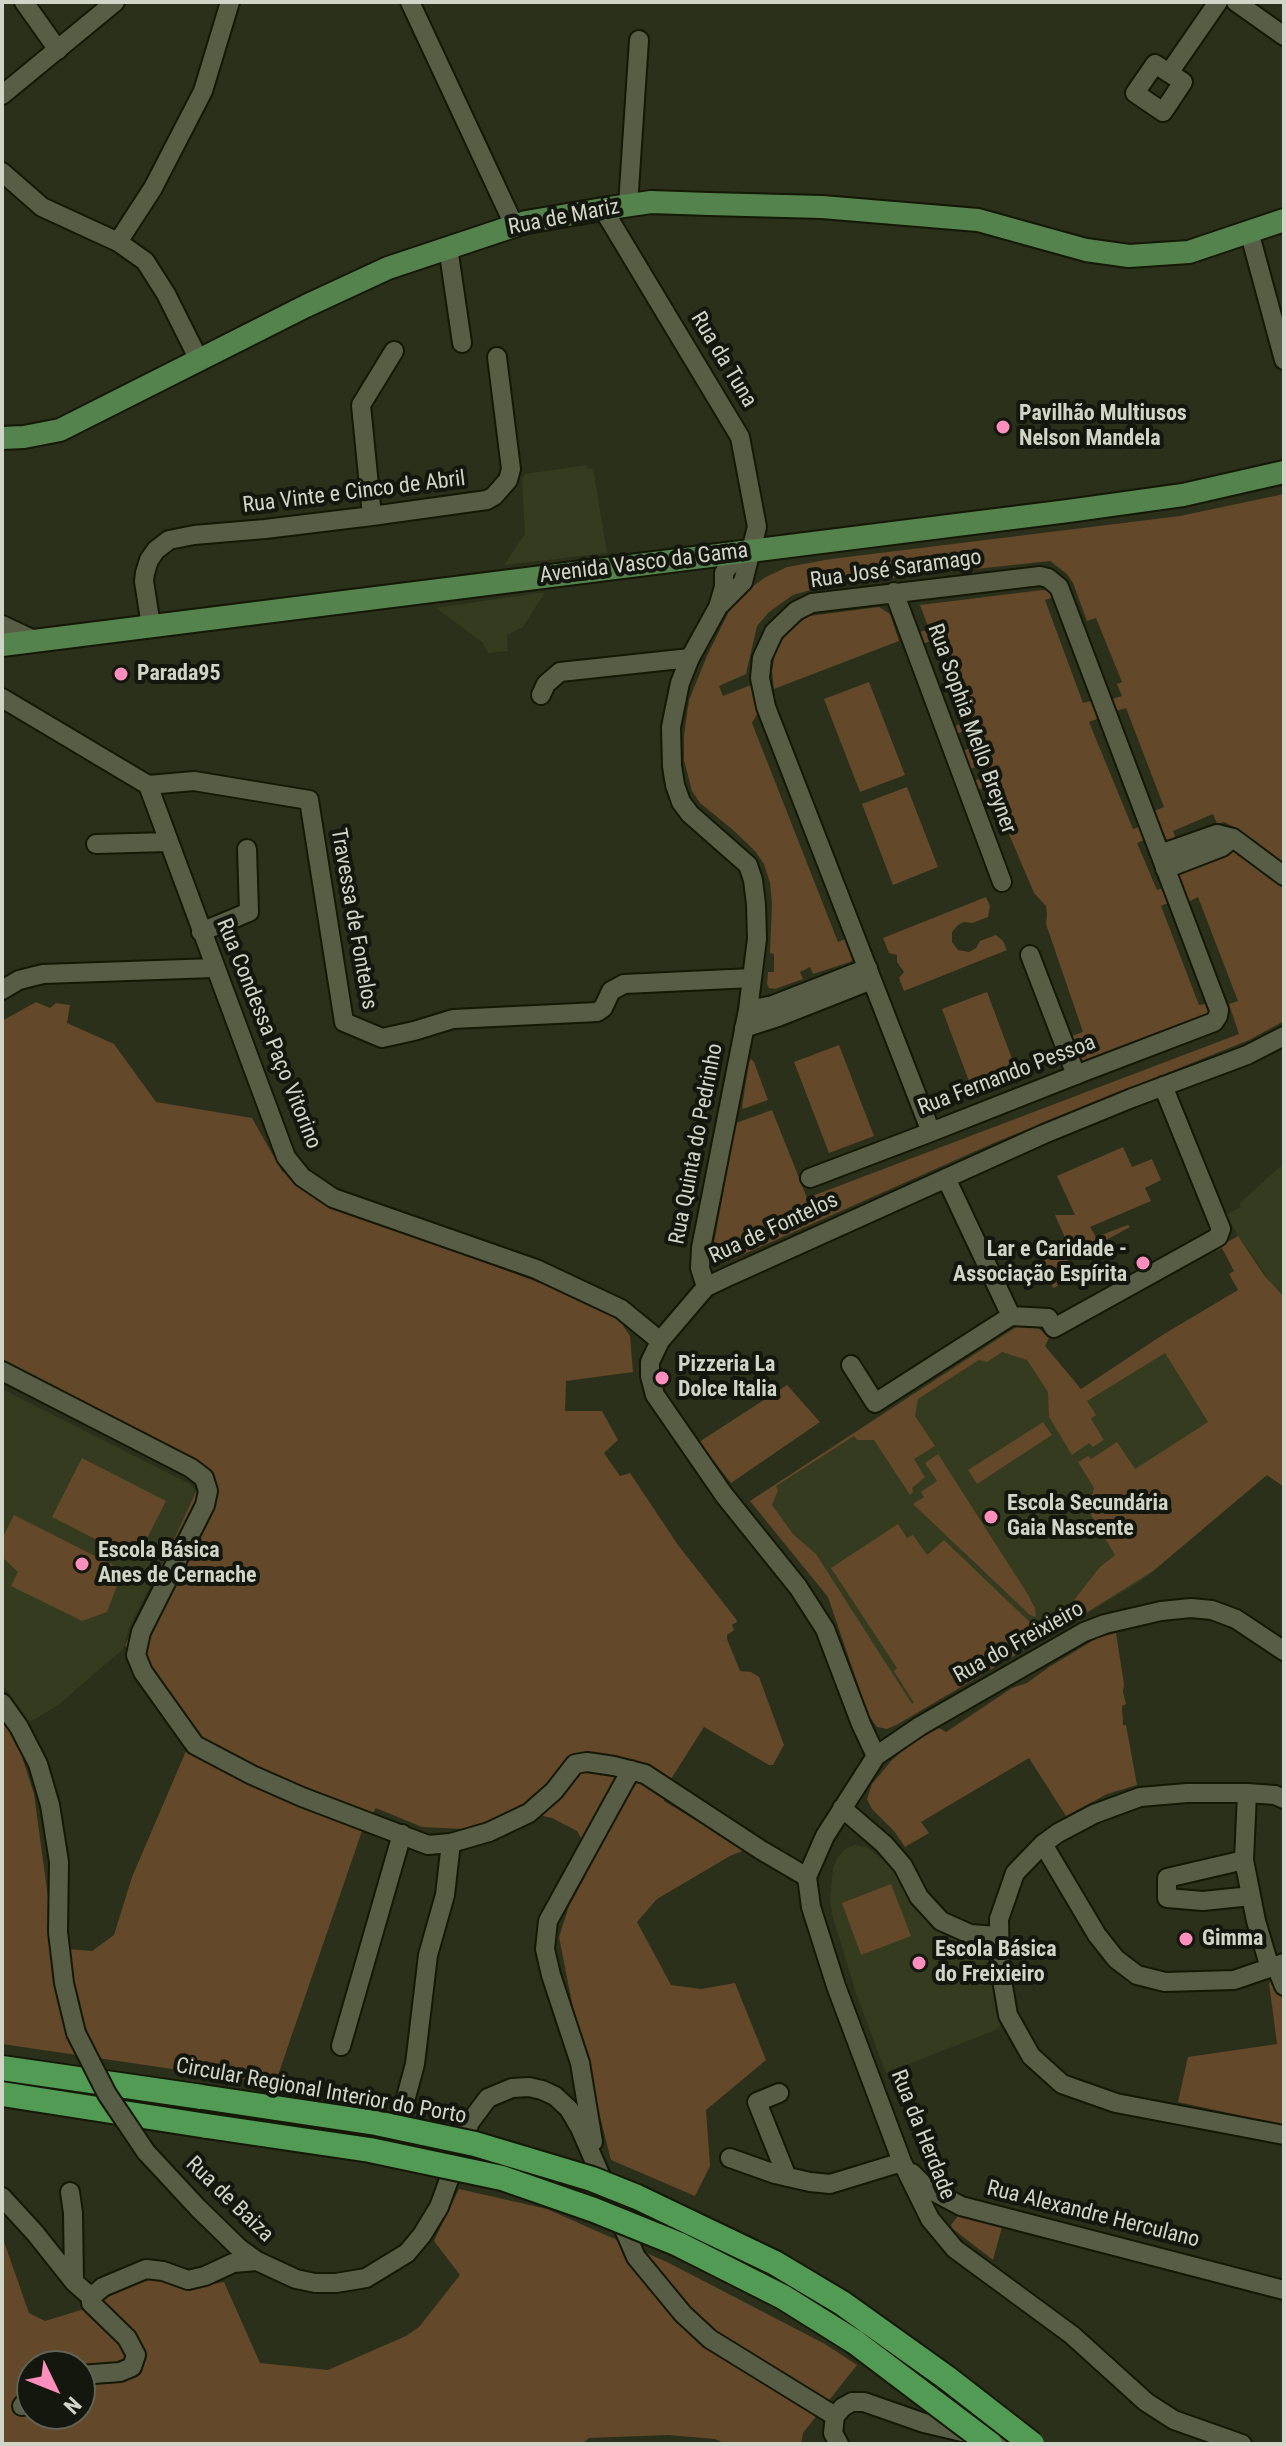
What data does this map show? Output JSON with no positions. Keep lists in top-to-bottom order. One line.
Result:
{"streets":{"highway":["Circular Regional Interior do Porto"],"main road":["Rua de Mariz","Avenida Vasco da Gama"],"street":["Rua da Tuna","Rua Vinte e Cinco de Abril","Rua José Saramago","Rua Sophia Mello Breyner","Travessa de Fontelos","Rua Condessa Paço Vitorino","Rua Fernando Pessoa","Rua Quinta do Pedrinho","Rua de Fontelos","Rua do Freixieiro","Rua da Herdade","Rua de Baiza","Rua Alexandre Herculano"]},"crossings":[["Rua de Mariz","Rua da Tuna"],["Rua da Tuna","Avenida Vasco da Gama"],["Rua da Tuna","Rua Quinta do Pedrinho"],["Rua Vinte e Cinco de Abril","Avenida Vasco da Gama"],["Rua José Saramago","Rua Sophia Mello Breyner"],["Rua José Saramago","Rua Fernando Pessoa"],["Travessa de Fontelos","Rua Condessa Paço Vitorino"],["Travessa de Fontelos","Rua Quinta do Pedrinho"],["Rua Condessa Paço Vitorino","Rua de Fontelos"],["Rua Quinta do Pedrinho","Rua de Fontelos"],["Rua de Fontelos","Rua do Freixieiro"],["Rua da Herdade","Rua Alexandre Herculano"]],"places":["Pavilhão Multiusos Nelson Mandela","Parada95","Lar e Caridade - Associação Espírita","Pizzeria La Dolce Italia","Escola Secundária Gaia Nascente","Escola Básica Anes de Cernache","Gimma","Escola Básica do Freixieiro"],"north":"bottom right"}
